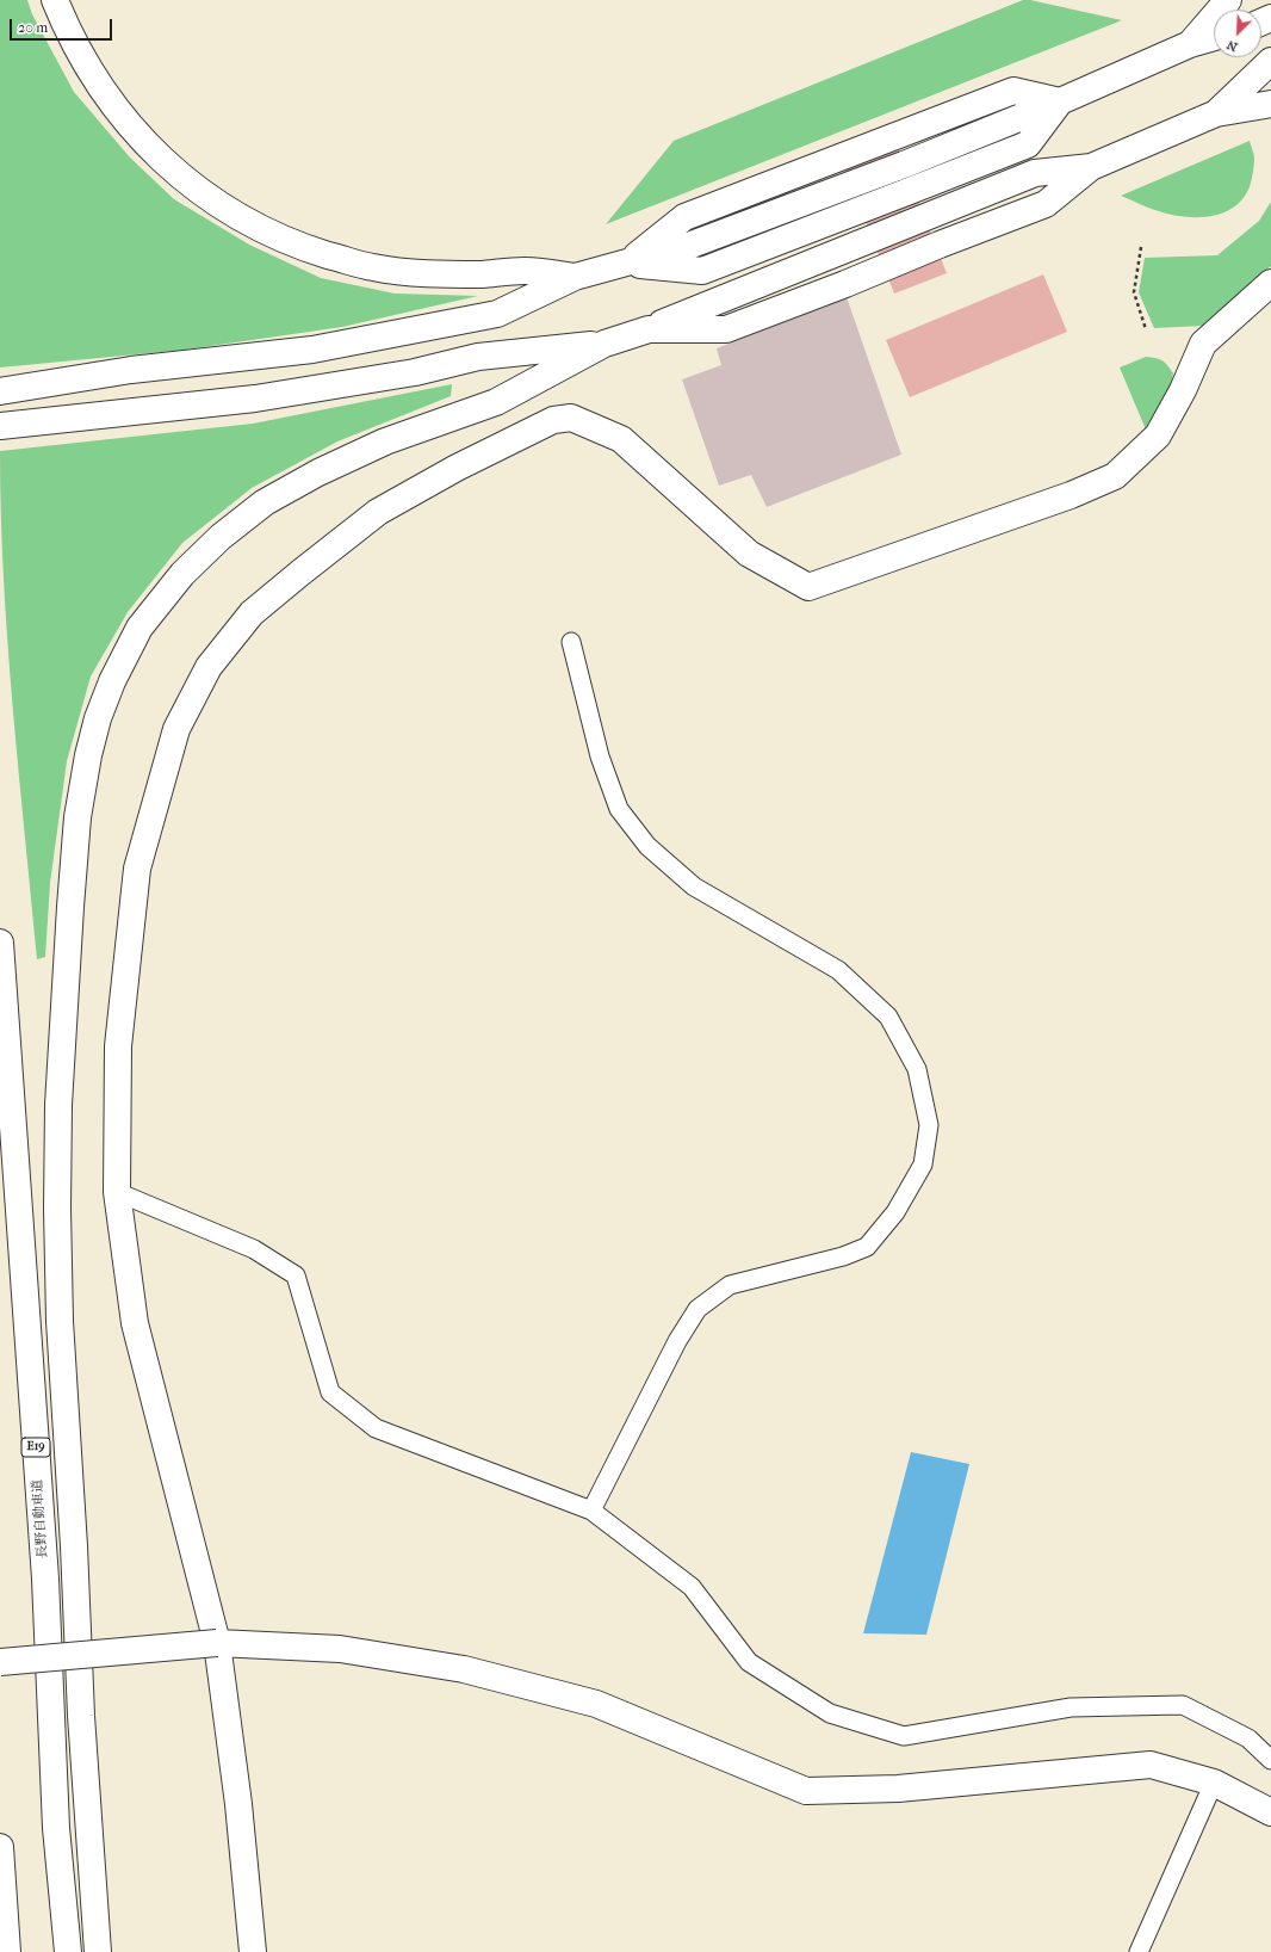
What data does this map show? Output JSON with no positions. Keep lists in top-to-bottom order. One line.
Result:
{"streets":{"main road":["E19","長野自動車道"]},"scale_bar":"20 m","north":"bottom left"}
